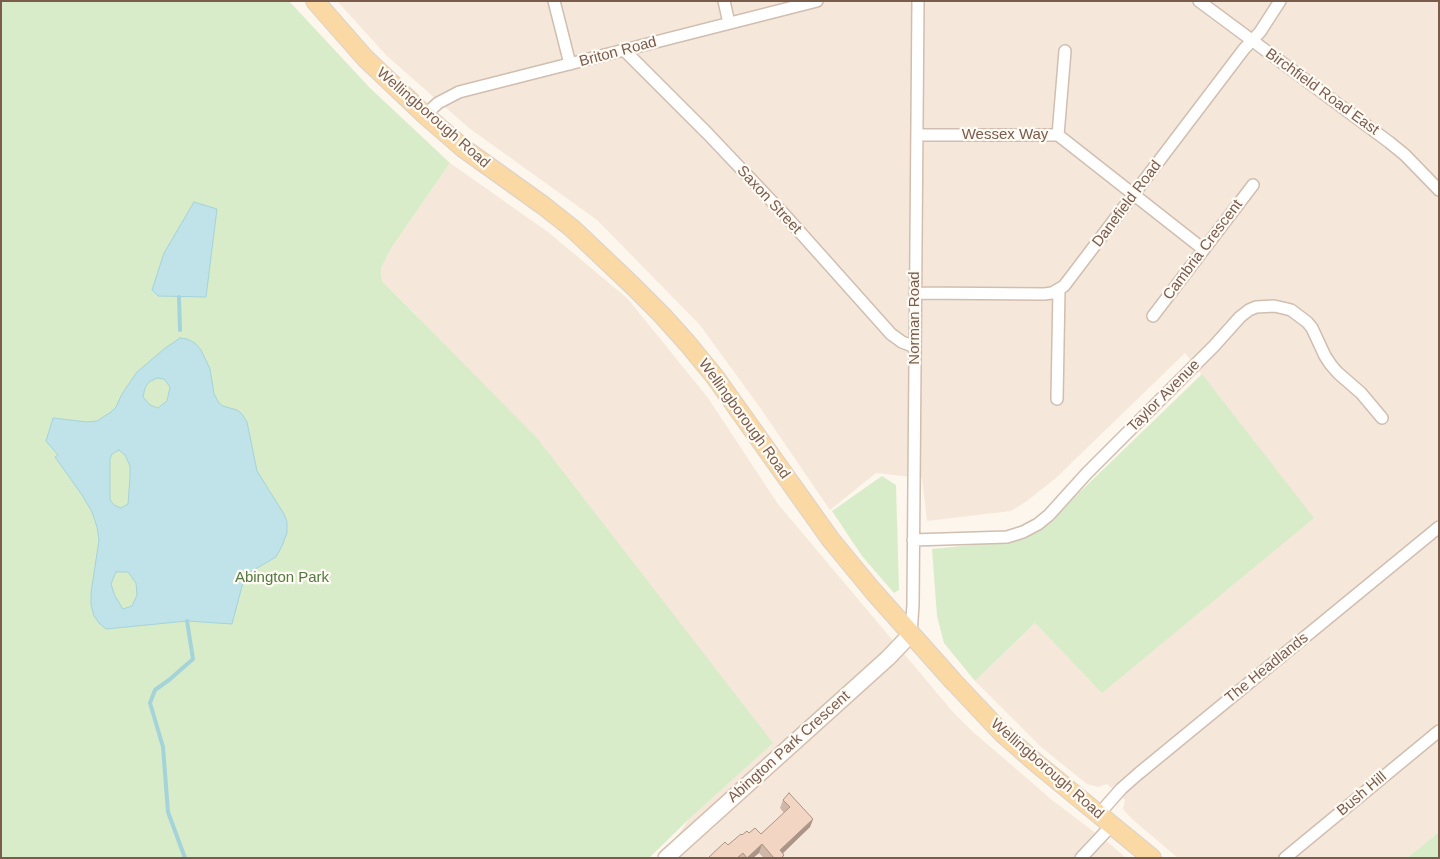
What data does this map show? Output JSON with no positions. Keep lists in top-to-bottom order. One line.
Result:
{"streets":{"main road":["Wellingborough Road"],"street":["Briton Road","Birchfield Road East","Wessex Way","Saxon Street","Danefield Road","Cambria Crescent","Norman Road","Taylor Avenue","The Headlands","Abington Park Crescent","Bush Hill"]},"crossings":[["Briton Road","Wellingborough Road"],["Briton Road","Saxon Street"],["Birchfield Road East","Danefield Road"],["Wellingborough Road","Norman Road"],["Wellingborough Road","The Headlands"],["Wellingborough Road","Abington Park Crescent"],["Wessex Way","Danefield Road"],["Wessex Way","Cambria Crescent"],["Wessex Way","Norman Road"],["Saxon Street","Norman Road"],["Norman Road","Taylor Avenue"],["Norman Road","Abington Park Crescent"]],"parks":["Abington Park"]}
